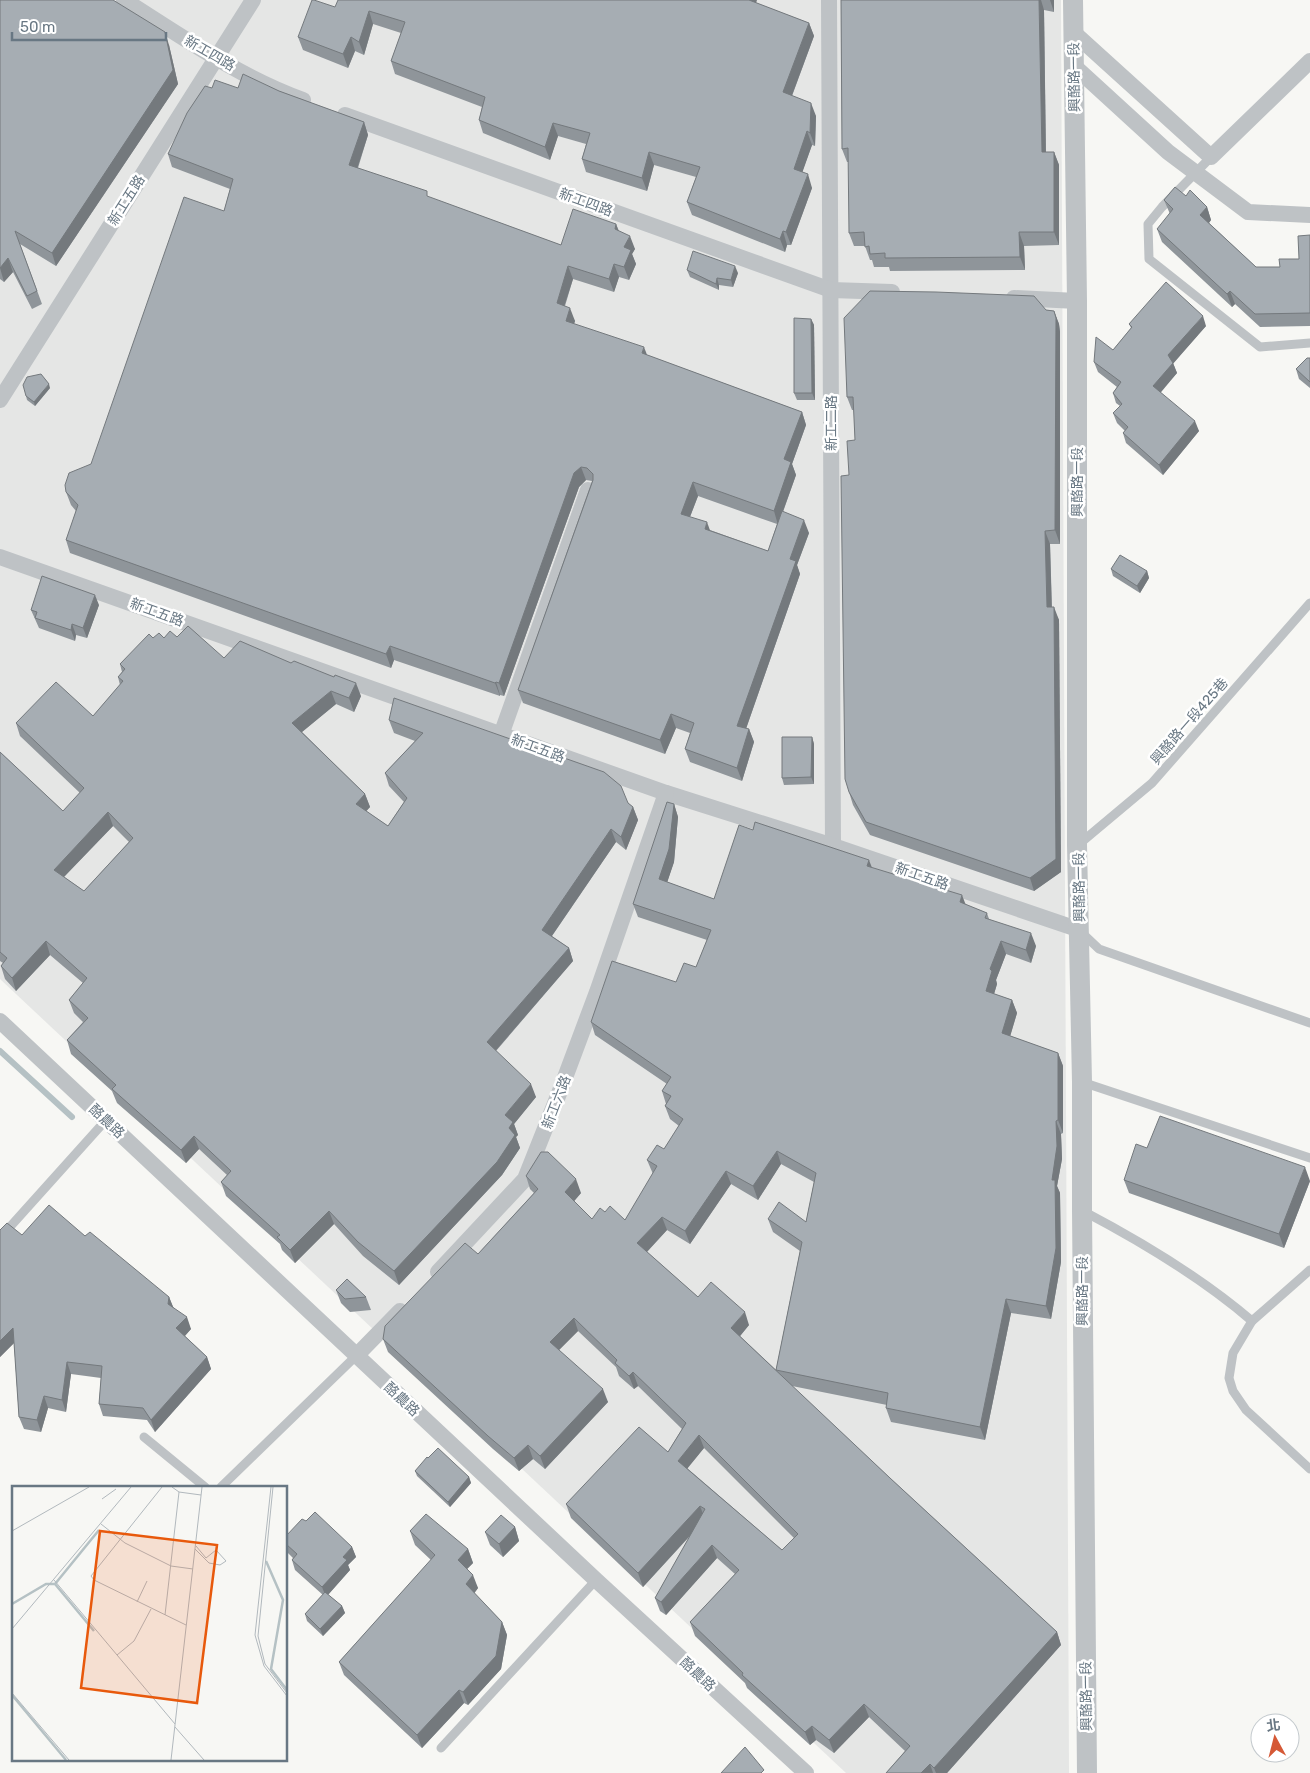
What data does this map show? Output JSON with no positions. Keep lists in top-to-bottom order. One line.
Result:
{"streets":{"street":["新工四路","興酪路一段","新工五路","新工二路","新工六路","酪農路"],"lane":["興酪路一段425巷"]},"crossings":[["新工四路","新工五路"],["新工四路","新工二路"],["興酪路一段","新工五路"],["興酪路一段","興酪路一段425巷"],["新工五路","新工二路"],["新工五路","新工六路"]],"scale_bar":"50 m","north":"top"}
